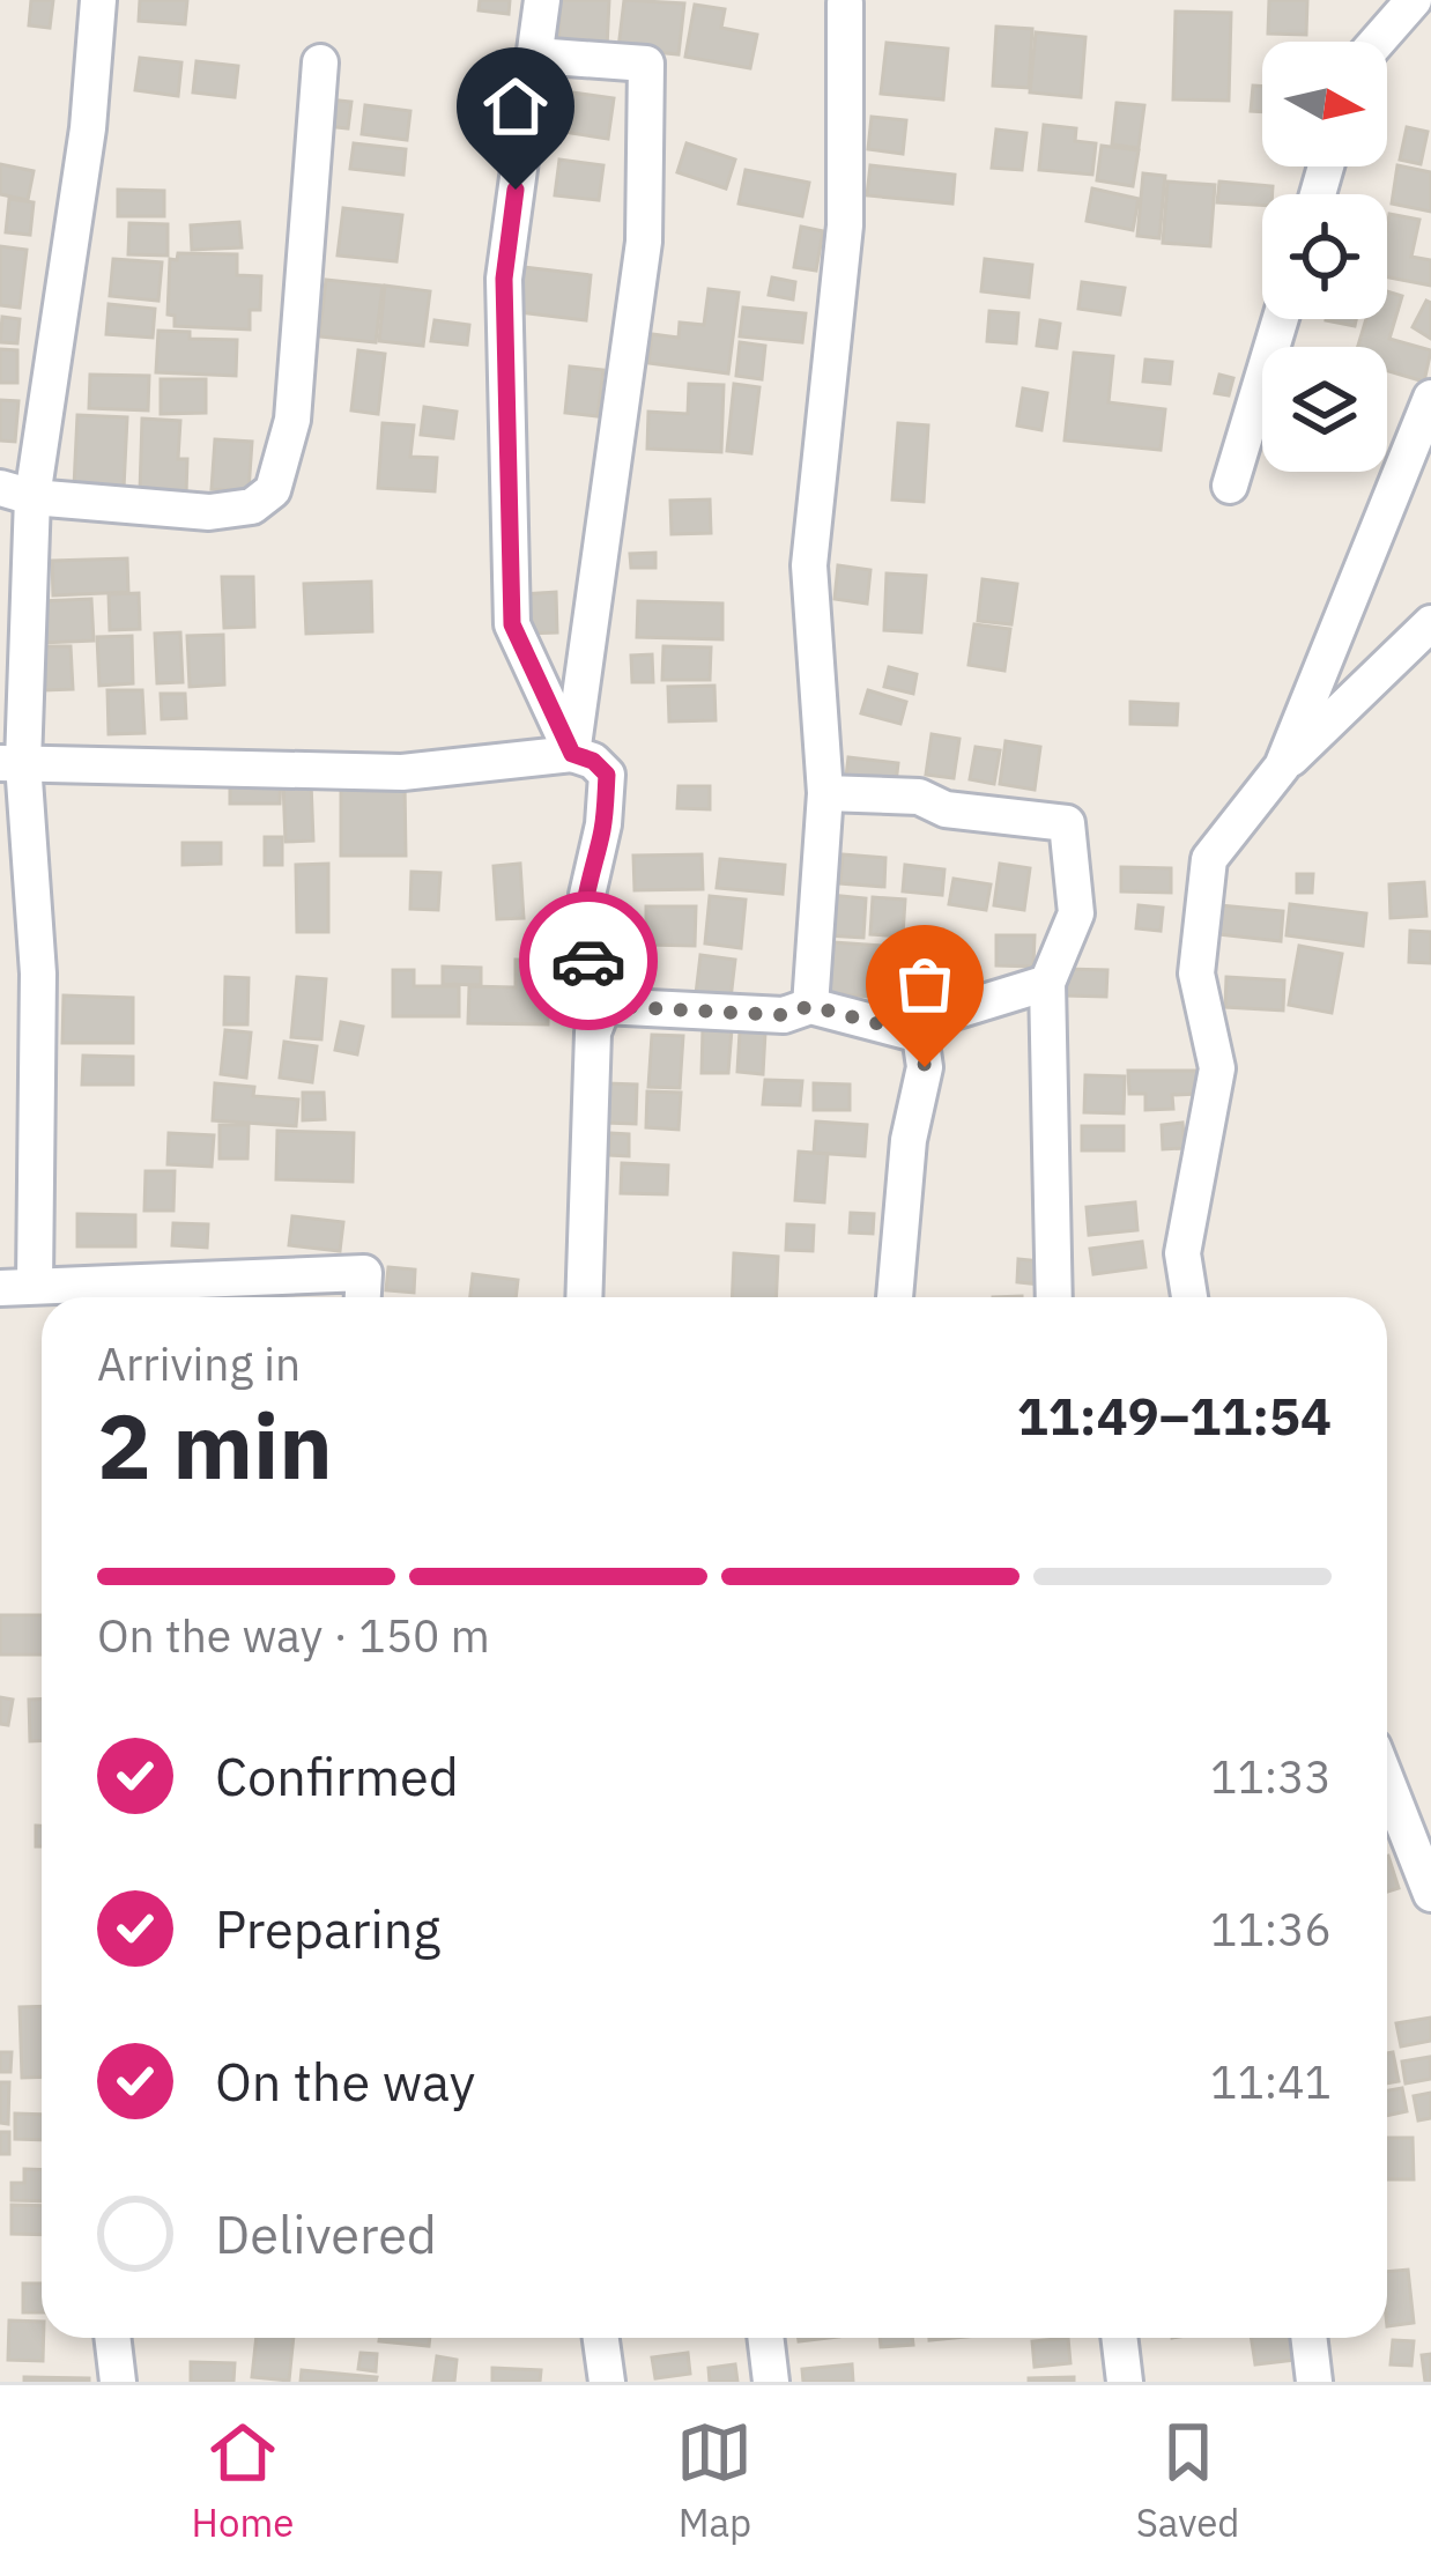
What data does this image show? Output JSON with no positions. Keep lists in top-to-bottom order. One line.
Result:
{"north":"right","page":{"heading":["2 min","Arriving in","11:49–11:54"],"bar":"On the way · 150 m","list":[["Confirmed","11:33"],["Preparing","11:36"],["On the way","11:41"],"Delivered"],"tabs":["Home","Map","Saved"]}}
